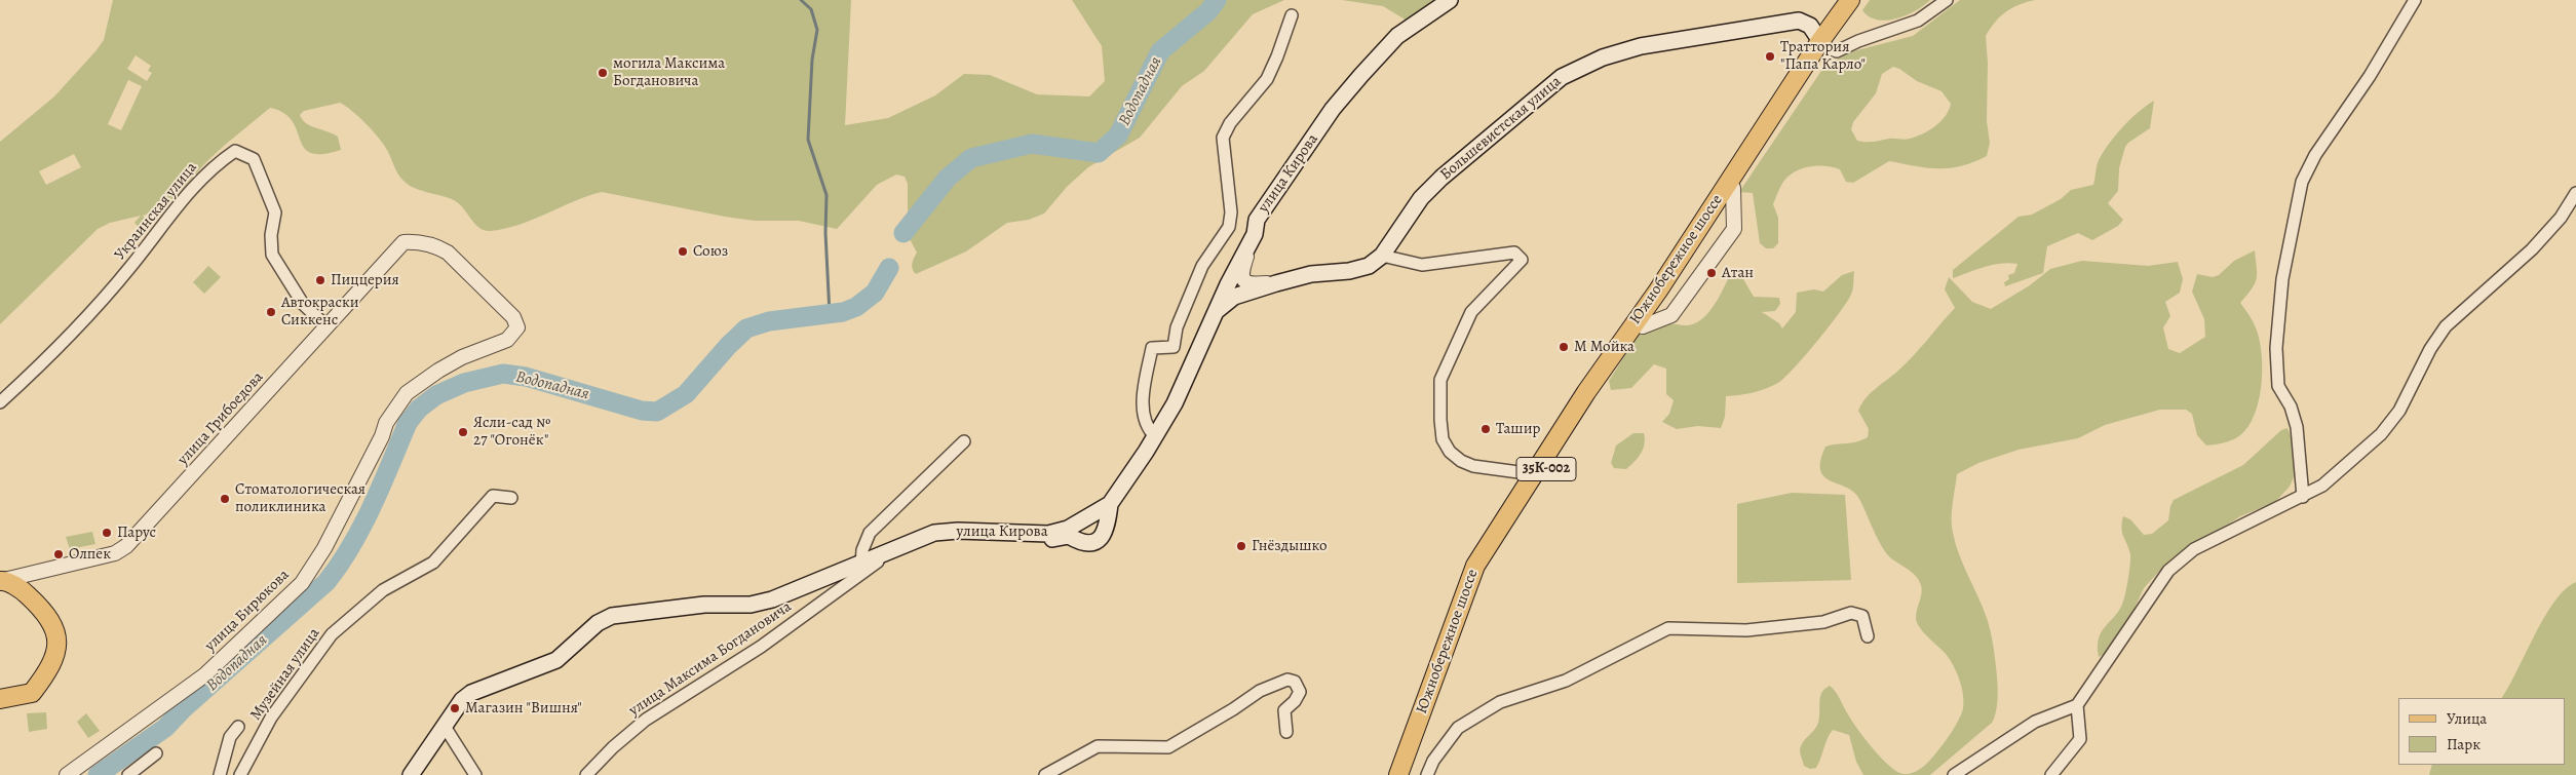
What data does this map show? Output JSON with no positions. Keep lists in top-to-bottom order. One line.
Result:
{"streets":{"main road":["Большевистская улица","улица Кирова","Южнобережное шоссе","35К-002"],"street":["Украинская улица","улица Грибоедова","улица Бирюкова","улица Максима Богдановича","Музейная улица"]},"crossings":[["Большевистская улица","улица Кирова"],["Большевистская улица","Южнобережное шоссе"],["Украинская улица","улица Грибоедова"],["улица Грибоедова","улица Бирюкова"]],"water":["Водопадная"],"places":["Траттория \"Папа Карло\"","могила Максима Богдановича","Союз","Атан","Пиццерия","Автокраски Сиккенс","М Мойка","Ташир","Ясли-сад № 27 \"Огонёк\"","Стоматологическая поликлиника","Парус","Гнёздышко","Олпек","Магазин \"Вишня\""],"legend":["Улица","Парк"]}
